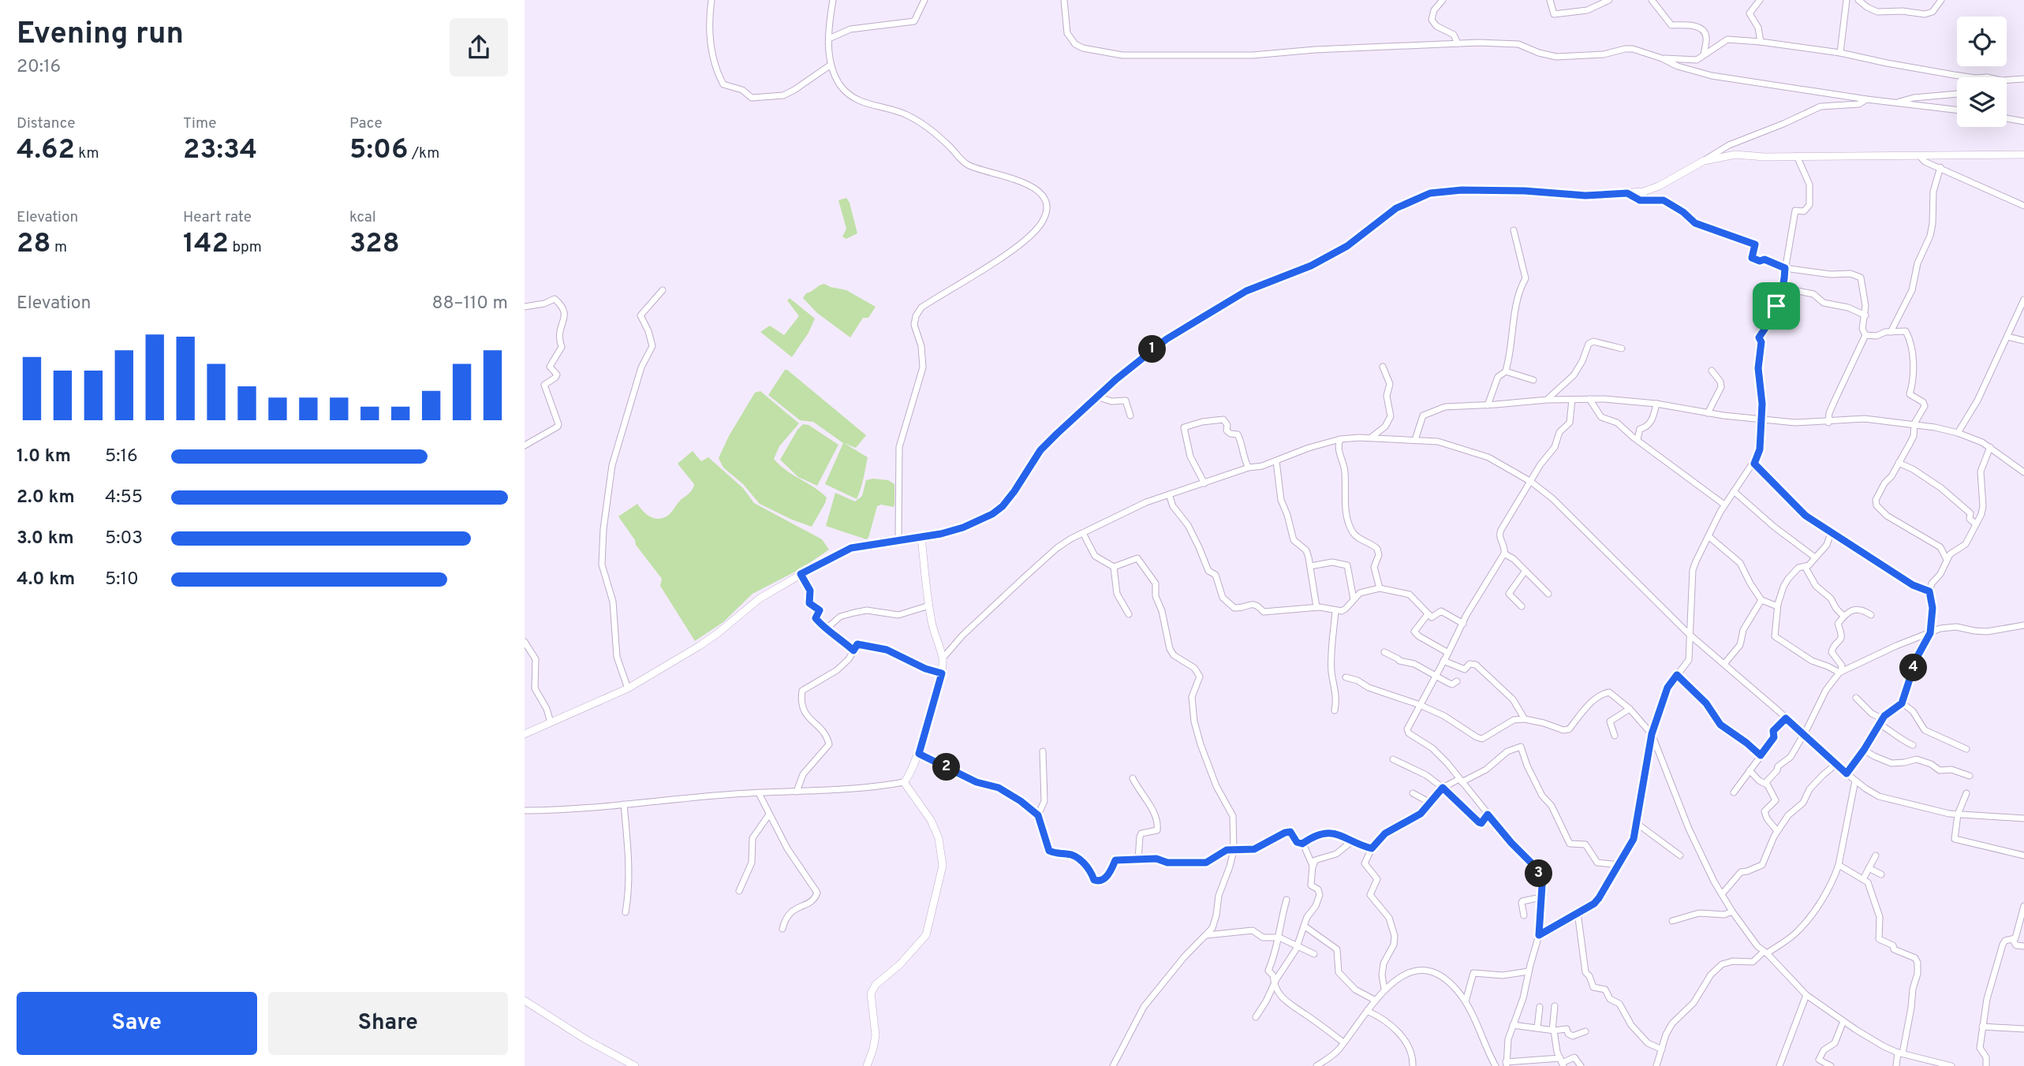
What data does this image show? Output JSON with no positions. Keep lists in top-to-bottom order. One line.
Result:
{"page":{"heading":["Evening run","20:16"],"stats":[["Distance","4.62 km"],["Time","23:34"],["Pace","5:06 /km"],["Elevation","28 m"],["Heart rate","142 bpm"],["kcal","328"]],"chart":["Elevation","88–110 m"],"pins":["1","4","2","3"],"list":[{"name":"1.0 km","note":"5:16"},{"name":"2.0 km","note":"4:55"},{"name":"3.0 km","note":"5:03"},{"name":"4.0 km","note":"5:10"}],"buttons":["Save","Share"]}}
